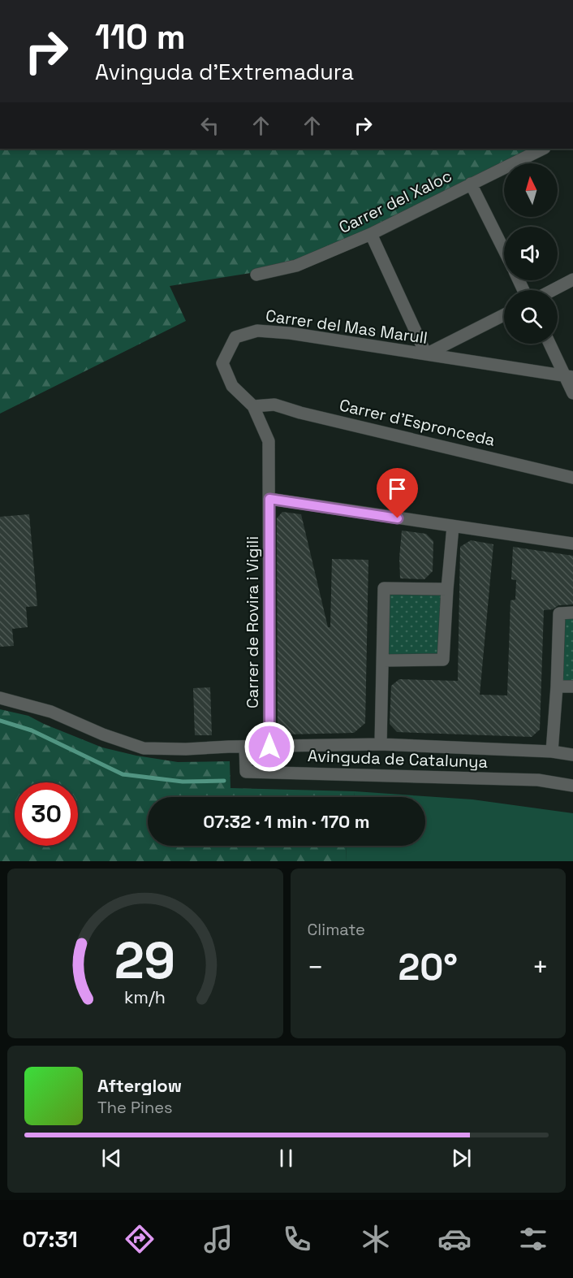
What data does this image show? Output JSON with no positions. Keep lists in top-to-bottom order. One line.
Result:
{"streets":{"street":["Carrer del Xaloc","Carrer del Mas Marull","Carrer d'Espronceda","Carrer de Rovira i Vigili","Avinguda de Catalunya"]},"crossings":[["Carrer del Mas Marull","Carrer d'Espronceda"],["Carrer del Mas Marull","Carrer de Rovira i Vigili"],["Carrer de Rovira i Vigili","Avinguda de Catalunya"]],"north":"top","page":{"turn":["110 m","Avinguda d'Extremadura"],"limit":"30","trip":"07:32 · 1 min · 170 m","tile":"Climate","heat":["−","20°","+"],"song":["Afterglow","The Pines"],"tabs":"07:31","gauge":["29","km/h"]}}
